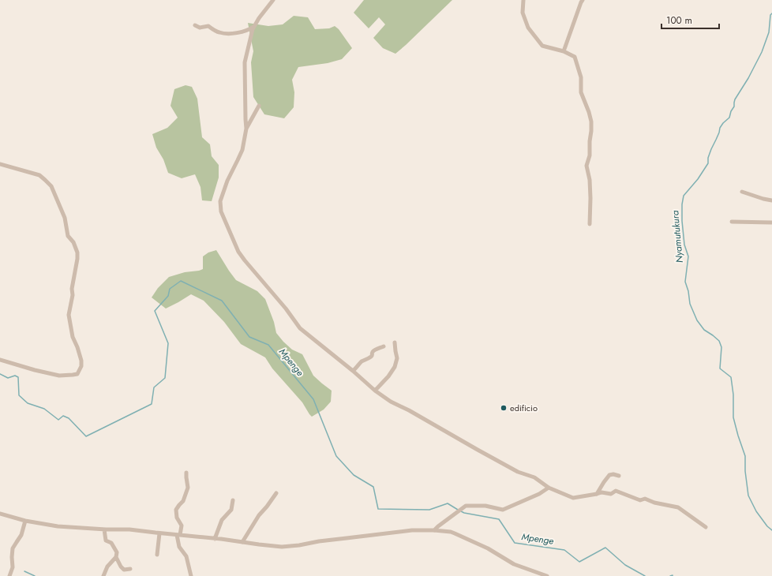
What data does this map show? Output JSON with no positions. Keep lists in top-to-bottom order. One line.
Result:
{"water":["Nyamutukura","Mpenge"],"places":["edificio"],"scale_bar":"100 m"}
